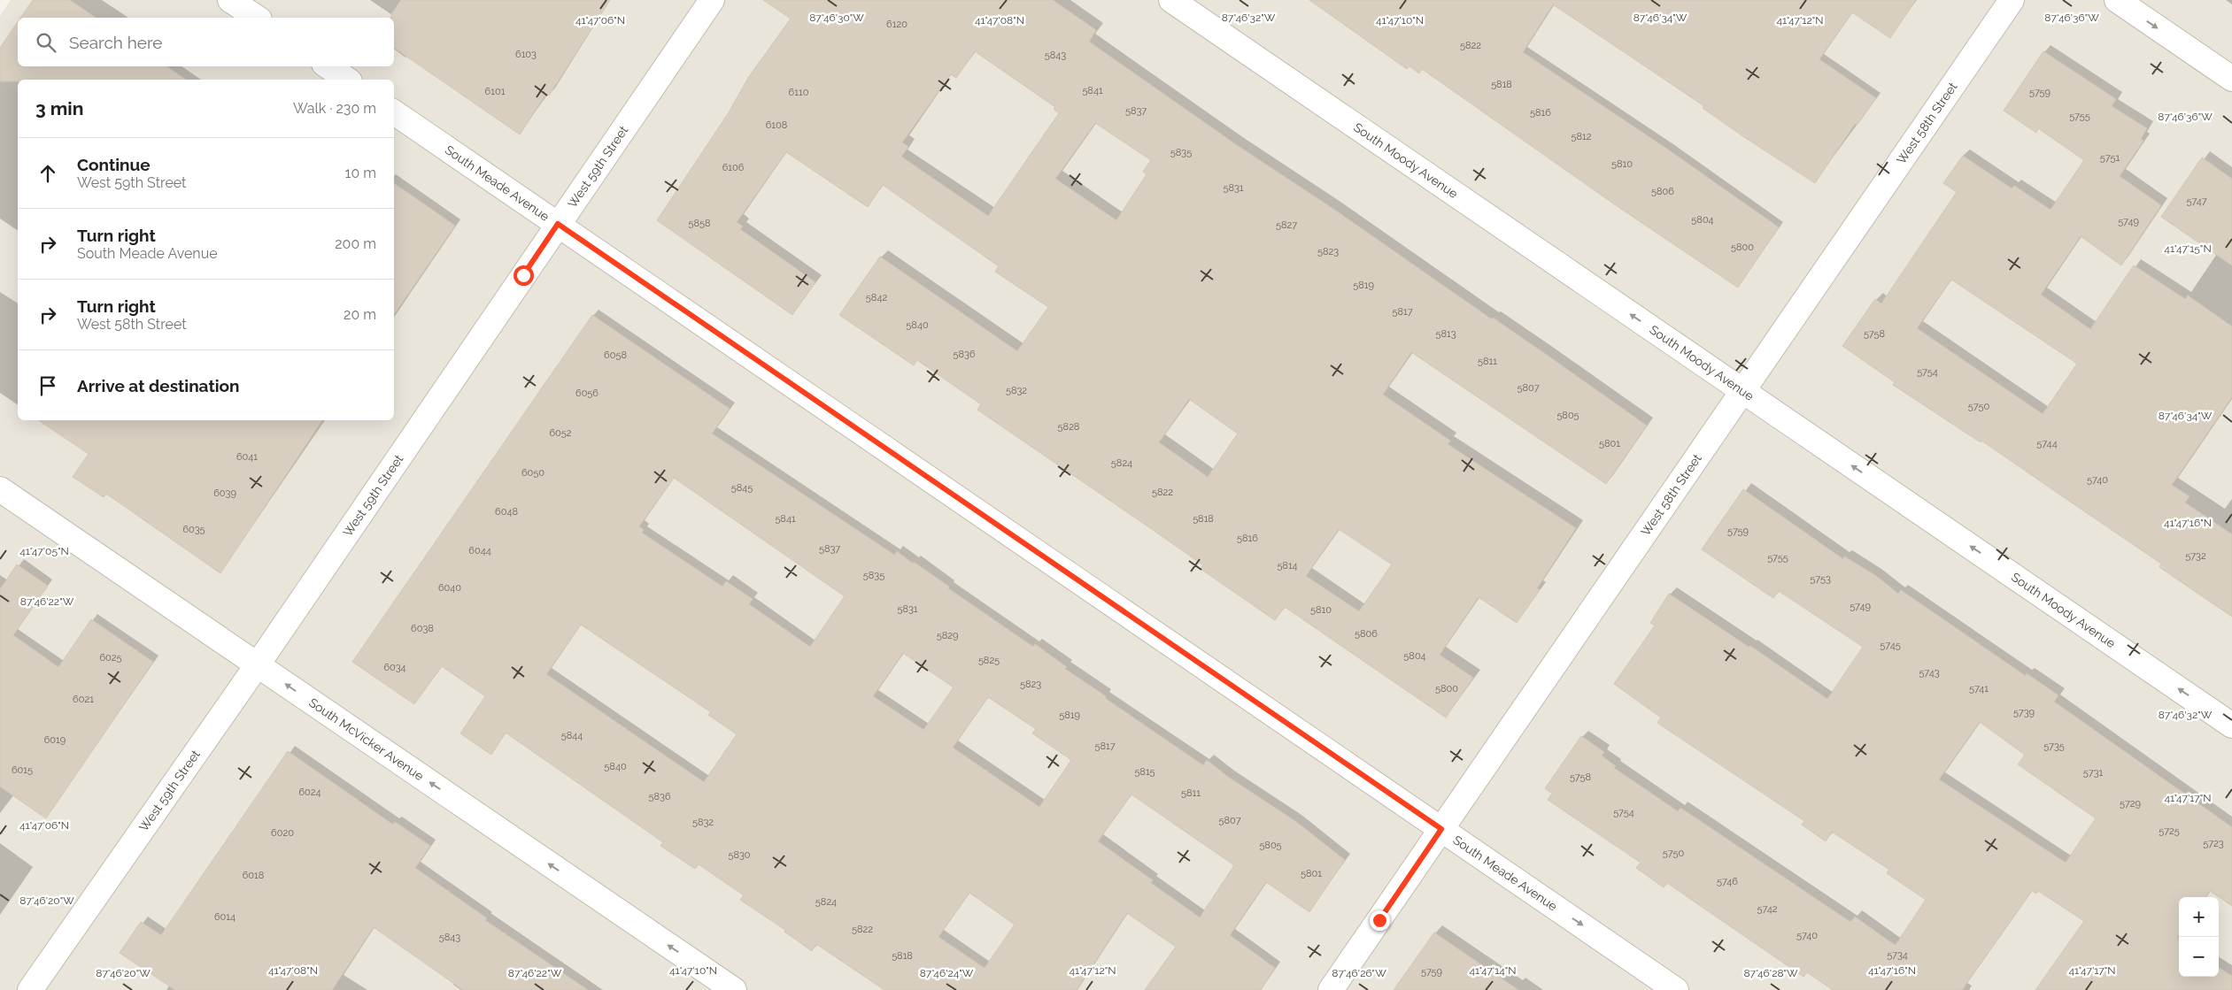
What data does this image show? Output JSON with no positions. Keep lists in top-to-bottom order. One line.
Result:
{"streets":{"street":["West 58th Street","South Moody Avenue","West 59th Street","South Meade Avenue","South McVicker Avenue"]},"crossings":[["West 58th Street","South Moody Avenue"],["West 58th Street","South Meade Avenue"],["West 59th Street","South Meade Avenue"],["West 59th Street","South McVicker Avenue"]],"one_way":["South Moody Avenue","South McVicker Avenue"],"house_numbers":["6120","5822","6103","5843","5818","5841","6101","6110","5759","5837","5816","5755","6108","5812","5835","5751","5810","6106","5831","5806","5747","5804","5749","5858","5827","5800","5823","5819","5842","5817","5840","5813","5758","5836","6058","5811","5754","5807","5832","6056","5750","5805","5828","6052","5801","5744","6041","5824","6050","5740","5845","5822","6039","6048","5841","5818","6035","5759","5816","5837","6044","5732","5755","5814","5835","5753","6040","5749","5831","5810","6038","5806","5829","5745","5804","6025","5825","6034","5743","5823","5800","5741","6021","5739","5819","5844","6019","5817","5735","5840","6015","5815","5731","5758","6024","5811","5836","5729","5754","5807","5832","5725","6020","5723","5805","5750","5830","5801","6018","5746","5824","5742","6014","5822","5740","5843","5734","5818","5759"],"page":{"search":"Search here","heading":["3 min","Walk · 230 m"],"list":[["Continue","West 59th Street","10 m"],["Turn right","South Meade Avenue","200 m"],["Turn right","West 58th Street","20 m"],"Arrive at destination"],"map_buttons":["+","−"]},"coordinates":["87°46'30\"W","87°46'32\"W","87°46'34\"W","87°46'36\"W","41°47'06\"N","41°47'08\"N","41°47'10\"N","41°47'12\"N","41°47'15\"N","41°47'16\"N","41°47'05\"N","87°46'22\"W","41°47'17\"N","87°46'20\"W","41°47'14\"N","87°46'24\"W","87°46'26\"W","87°46'28\"W"]}
